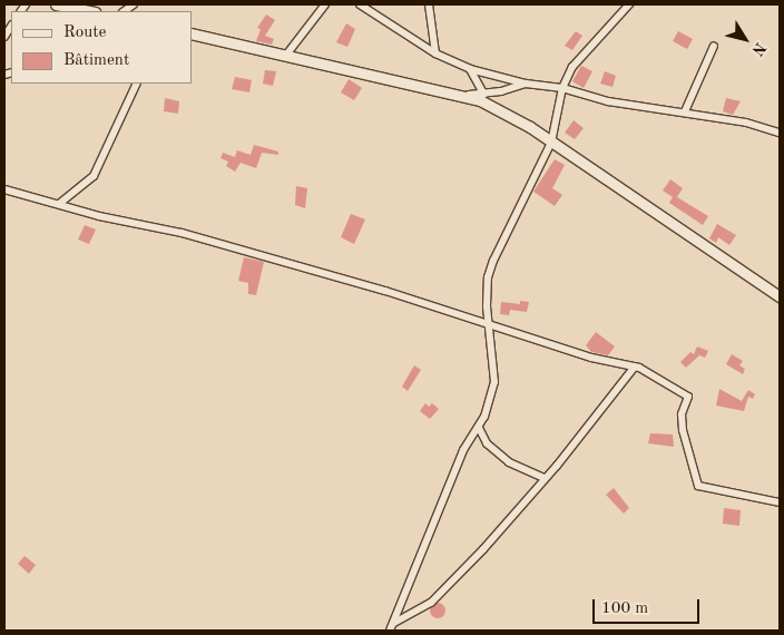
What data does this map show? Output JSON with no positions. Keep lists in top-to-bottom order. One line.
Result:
{"legend":["Route","Bâtiment"],"scale_bar":"100 m","north":"bottom right"}
